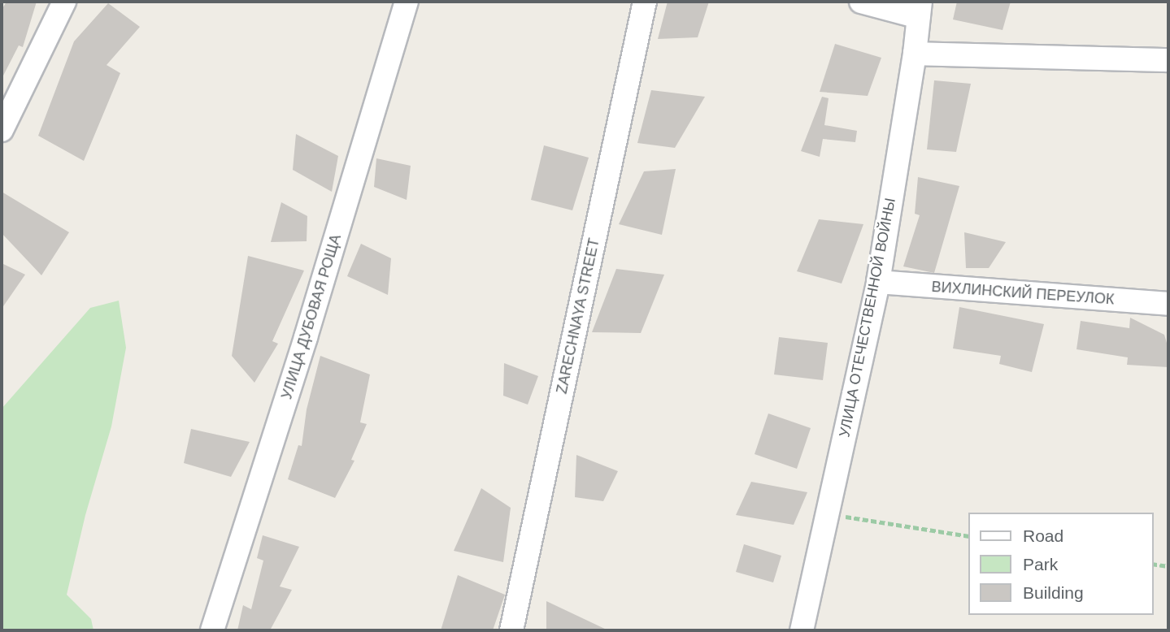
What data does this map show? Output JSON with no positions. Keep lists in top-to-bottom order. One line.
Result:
{"streets":{"street":["ВИХЛИНСКИЙ ПЕРЕУЛОК","ZARECHNAYA STREET","УЛИЦА ДУБОВАЯ РОЩА","УЛИЦА ОТЕЧЕСТВЕННОЙ ВОЙНЫ"]},"crossings":[["ВИХЛИНСКИЙ ПЕРЕУЛОК","УЛИЦА ОТЕЧЕСТВЕННОЙ ВОЙНЫ"]],"legend":["Road","Park","Building"]}
